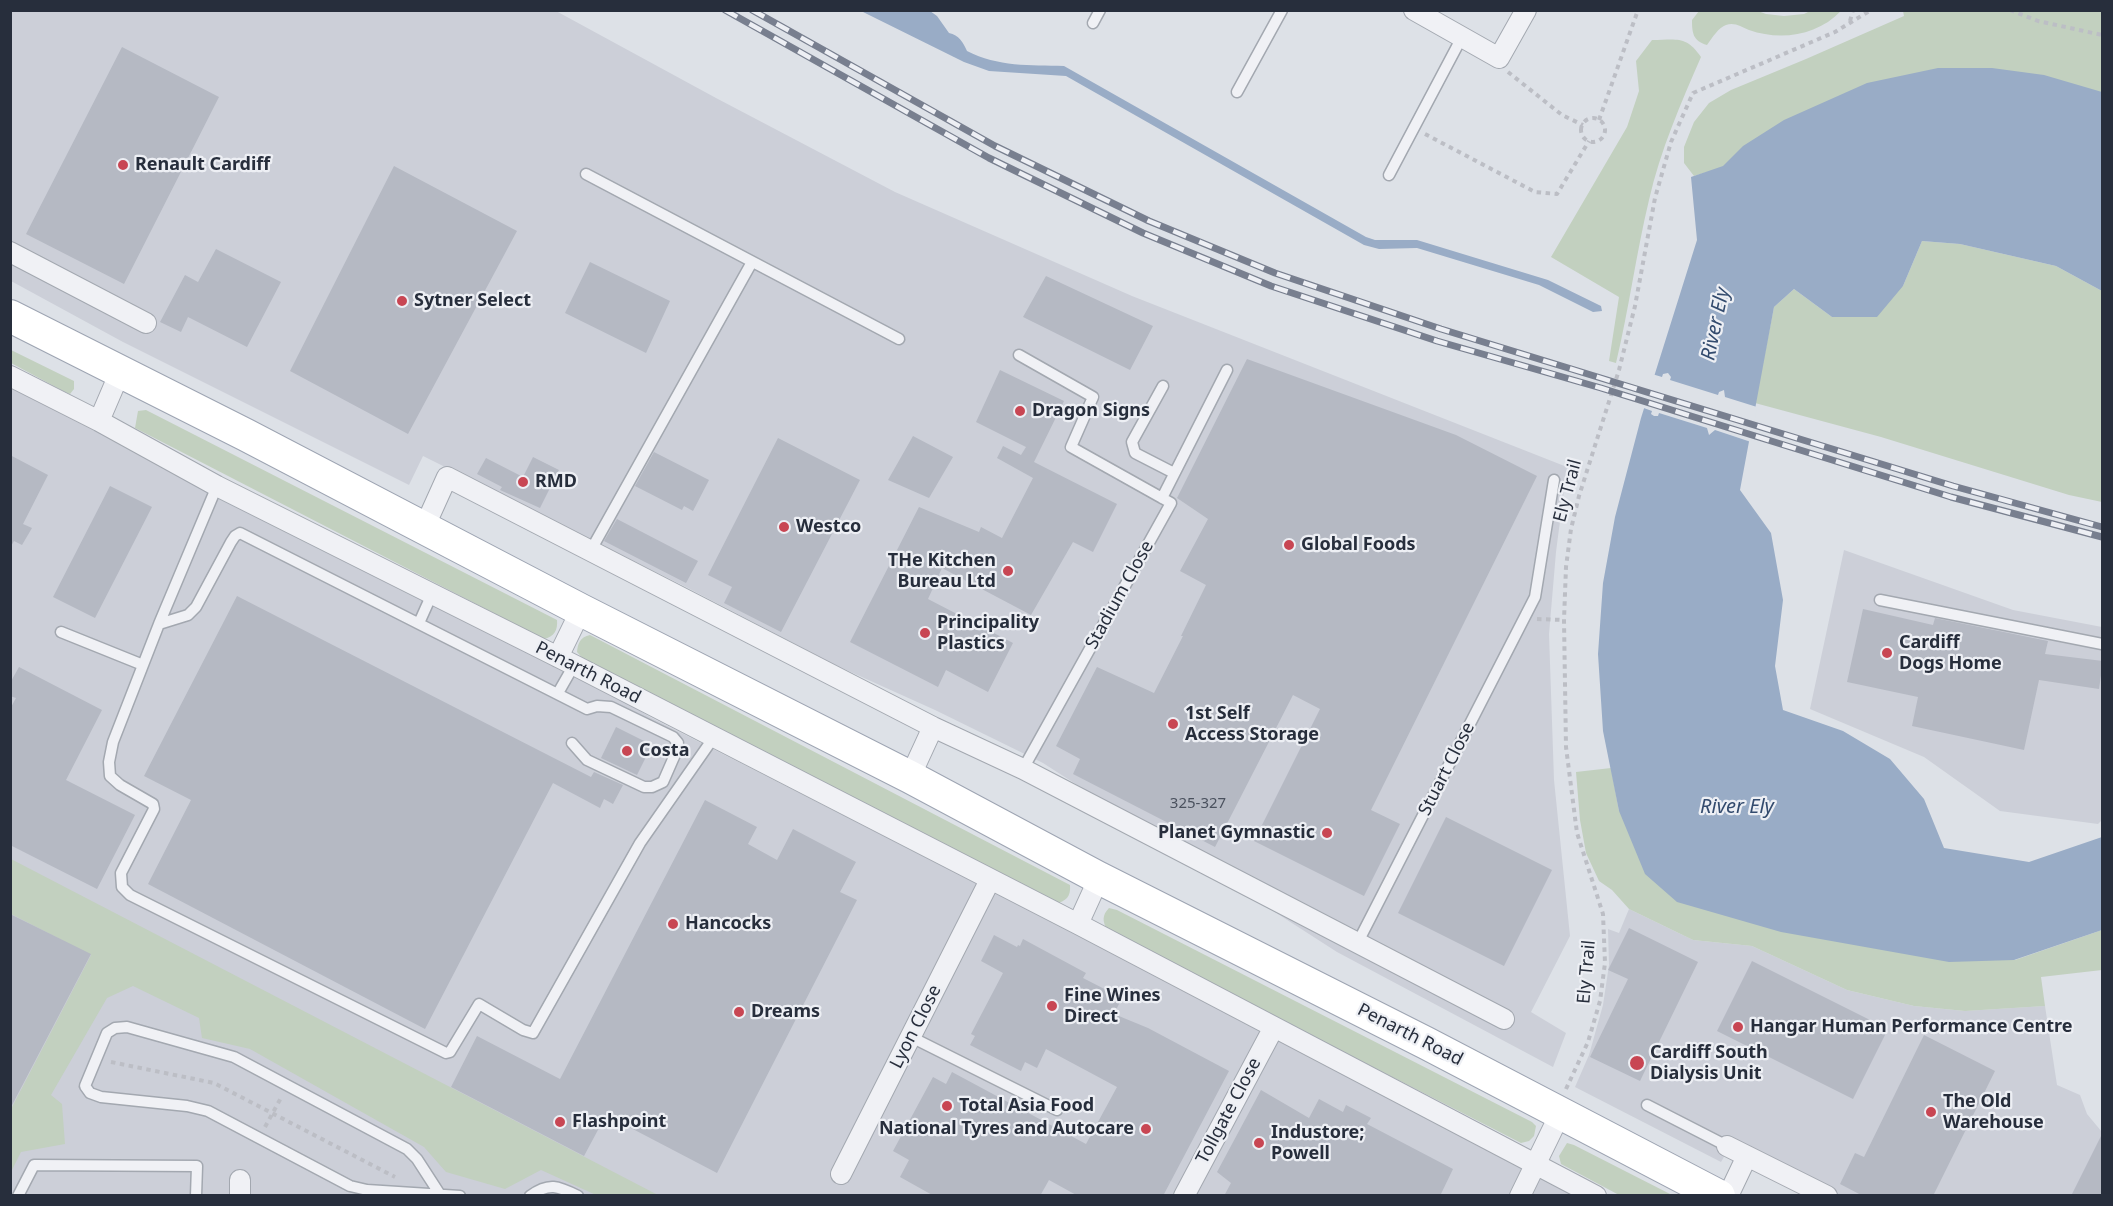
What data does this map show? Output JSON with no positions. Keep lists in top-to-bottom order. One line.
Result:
{"streets":{"main road":["Penarth Road"],"street":["Lyon Close","Tollgate Close"],"lane":["Stadium Close","Stuart Close"],"path":["Ely Trail"]},"crossings":[["Ely Trail","Penarth Road"],["Penarth Road","Lyon Close"],["Penarth Road","Tollgate Close"]],"water":["River Ely"],"places":["Renault Cardiff","Sytner Select","Dragon Signs","RMD","Westco","Global Foods","THe Kitchen Bureau Ltd","Principality Plastics","Cardiff Dogs Home","1st Self Access Storage","Costa","Planet Gymnastic","Hancocks","Fine Wines Direct","Dreams","Hangar Human Performance Centre","Cardiff South Dialysis Unit","Total Asia Food","The Old Warehouse","Flashpoint","National Tyres and Autocare","Industore; Powell"],"house_numbers":["325-327"]}
